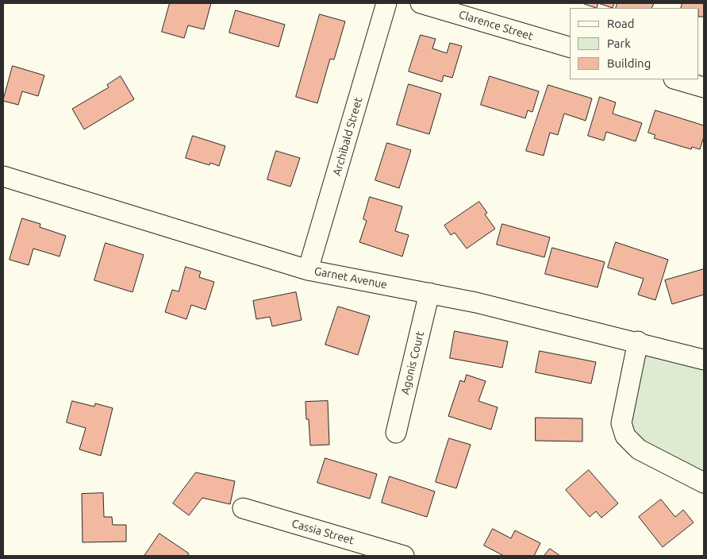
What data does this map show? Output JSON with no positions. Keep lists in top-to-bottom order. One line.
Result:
{"streets":{"street":["Clarence Street","Archibald Street","Garnet Avenue","Agonis Court","Cassia Street"]},"crossings":[["Archibald Street","Garnet Avenue"],["Garnet Avenue","Agonis Court"]],"legend":["Road","Park","Building"]}
